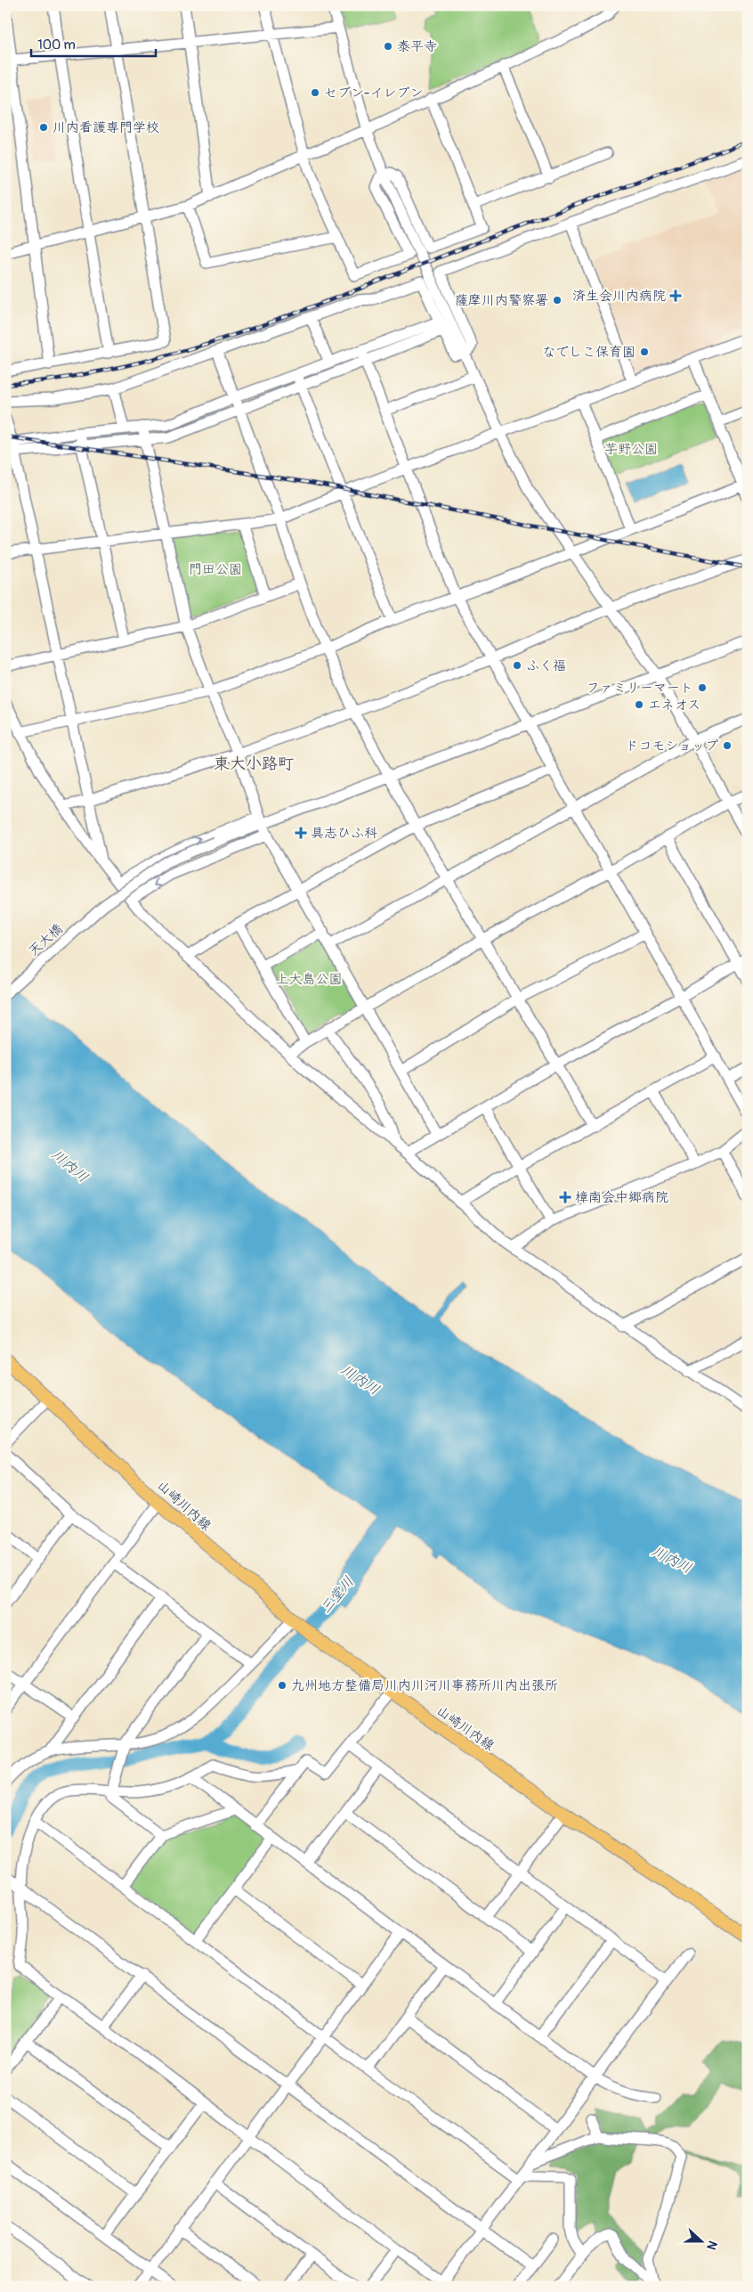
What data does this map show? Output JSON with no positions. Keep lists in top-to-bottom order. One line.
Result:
{"streets":{"main road":["山崎川内線"],"street":["天大橋"]},"districts":["東大小路町"],"water":["川内川","三堂川"],"parks":["芋野公園","門田公園","上大島公園"],"places":{"other":["泰平寺","セブン-イレブン","川内看護専門学校","薩摩川内警察署","なでしこ保育園","ふく福","ファミリーマート","エネオス","ドコモショップ","九州地方整備局川内川河川事務所川内出張所"],"health":["済生会川内病院","具志ひふ科","樟南会中郷病院"]},"scale_bar":"100 m","north":"right"}
